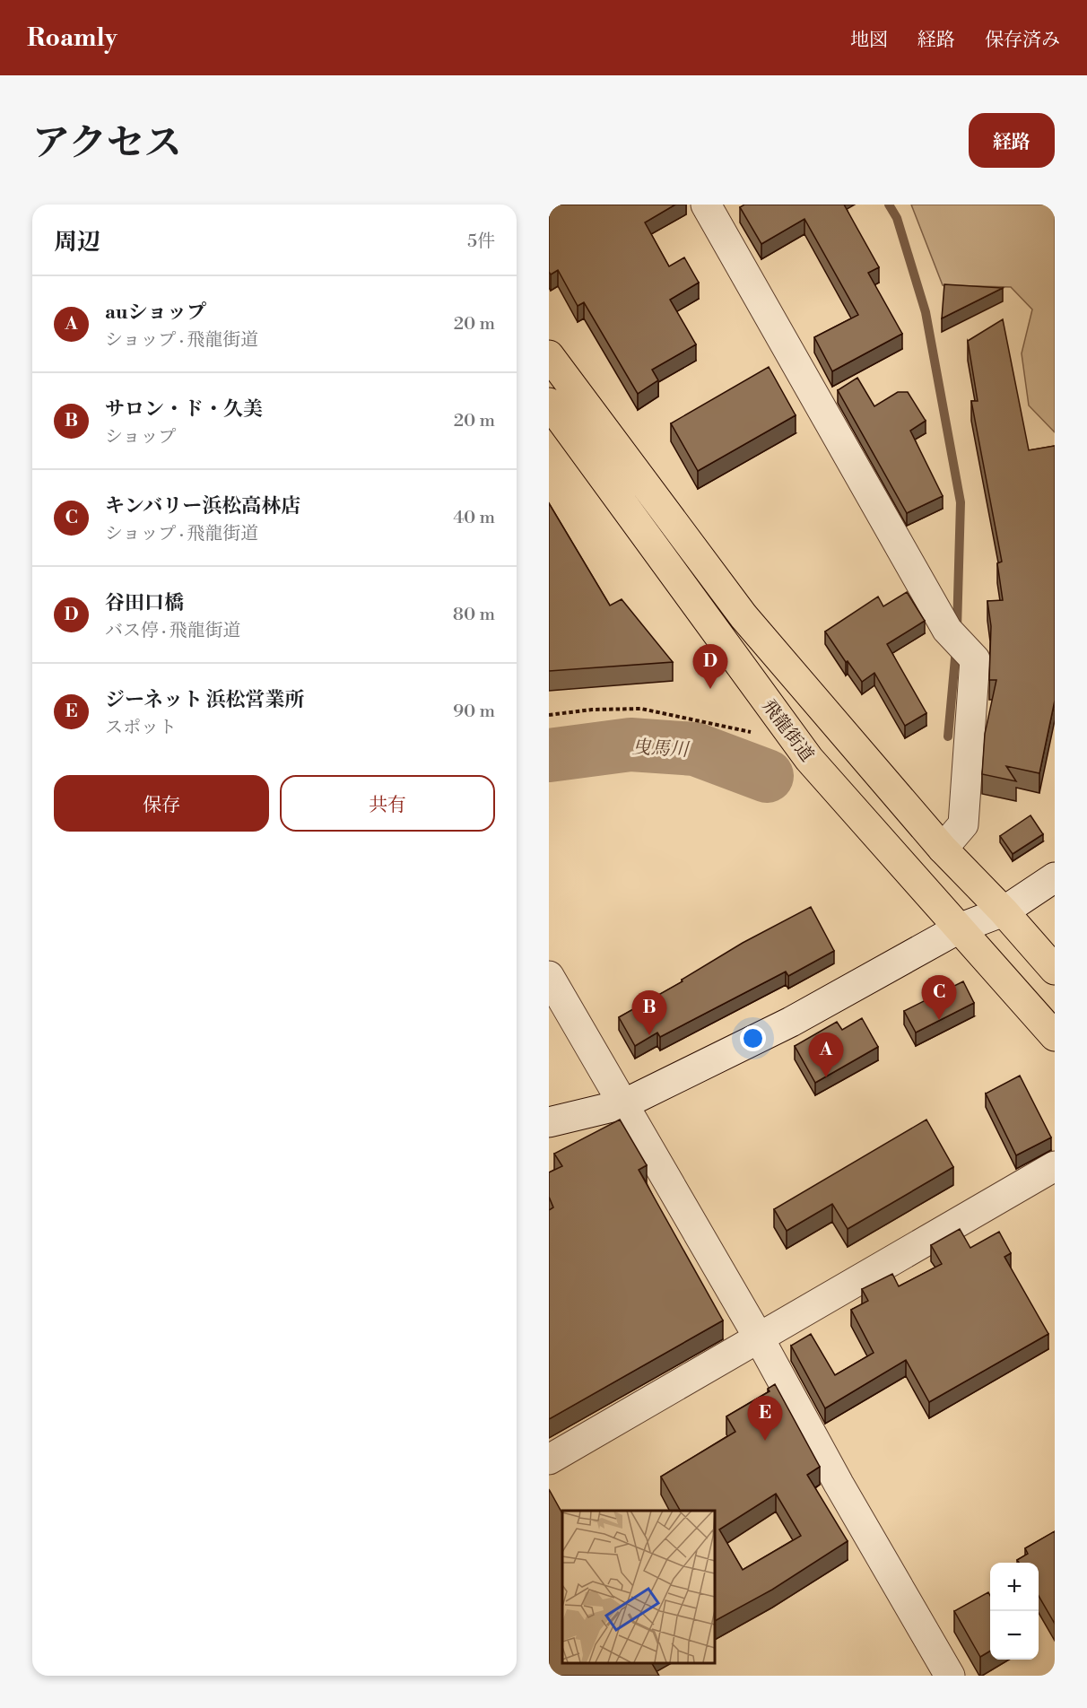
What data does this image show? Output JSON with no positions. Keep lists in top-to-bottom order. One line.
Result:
{"streets":{"highway":["飛龍街道"]},"water":["曳馬川"],"page":{"header":"Roamly","nav":["地図","経路","保存済み"],"title":"アクセス","buttons":["経路",["保存","共有"]],"heading":["周辺","5件"],"list":[{"mark":"A","name":"auショップ","note":"ショップ · 飛龍街道","value":"20 m"},{"mark":"B","name":"サロン・ド・久美","note":"ショップ","value":"20 m"},{"mark":"C","name":"キンバリー浜松高林店","note":"ショップ · 飛龍街道","value":"40 m"},{"mark":"D","name":"谷田口橋","note":"バス停 · 飛龍街道","value":"80 m"},{"mark":"E","name":"ジーネット 浜松営業所","note":"スポット","value":"90 m"}],"pins":["D","C","B","A","E"],"map_buttons":["+","−"]}}
